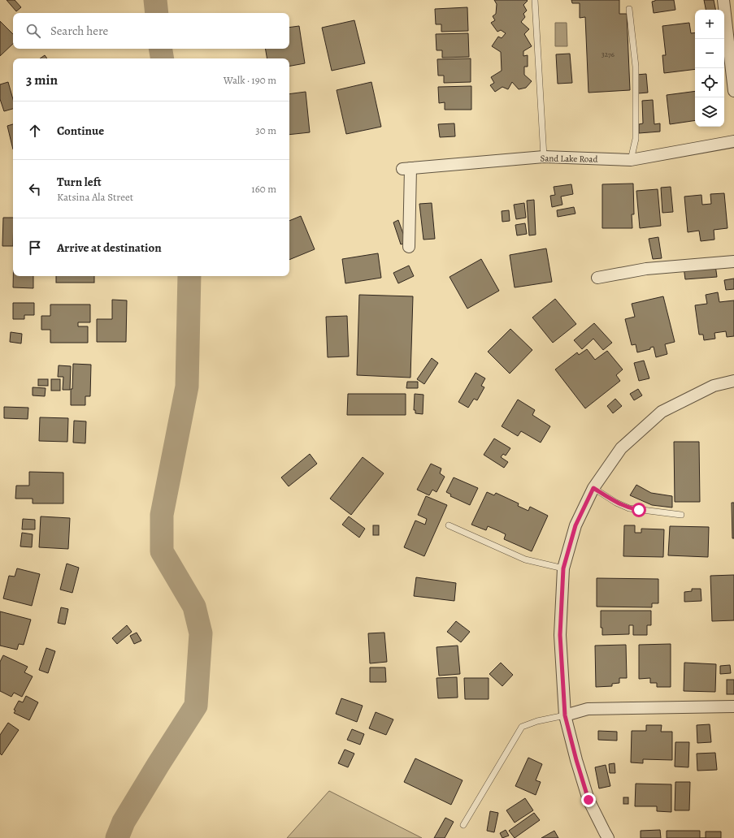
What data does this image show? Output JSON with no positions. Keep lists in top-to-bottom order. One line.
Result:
{"streets":{"street":["Sand Lake Road"]},"house_numbers":["3276"],"page":{"map_buttons":["+","−"],"search":"Search here","heading":["3 min","Walk · 190 m"],"list":[["Continue","30 m"],["Turn left","Katsina Ala Street","160 m"],"Arrive at destination"]}}
